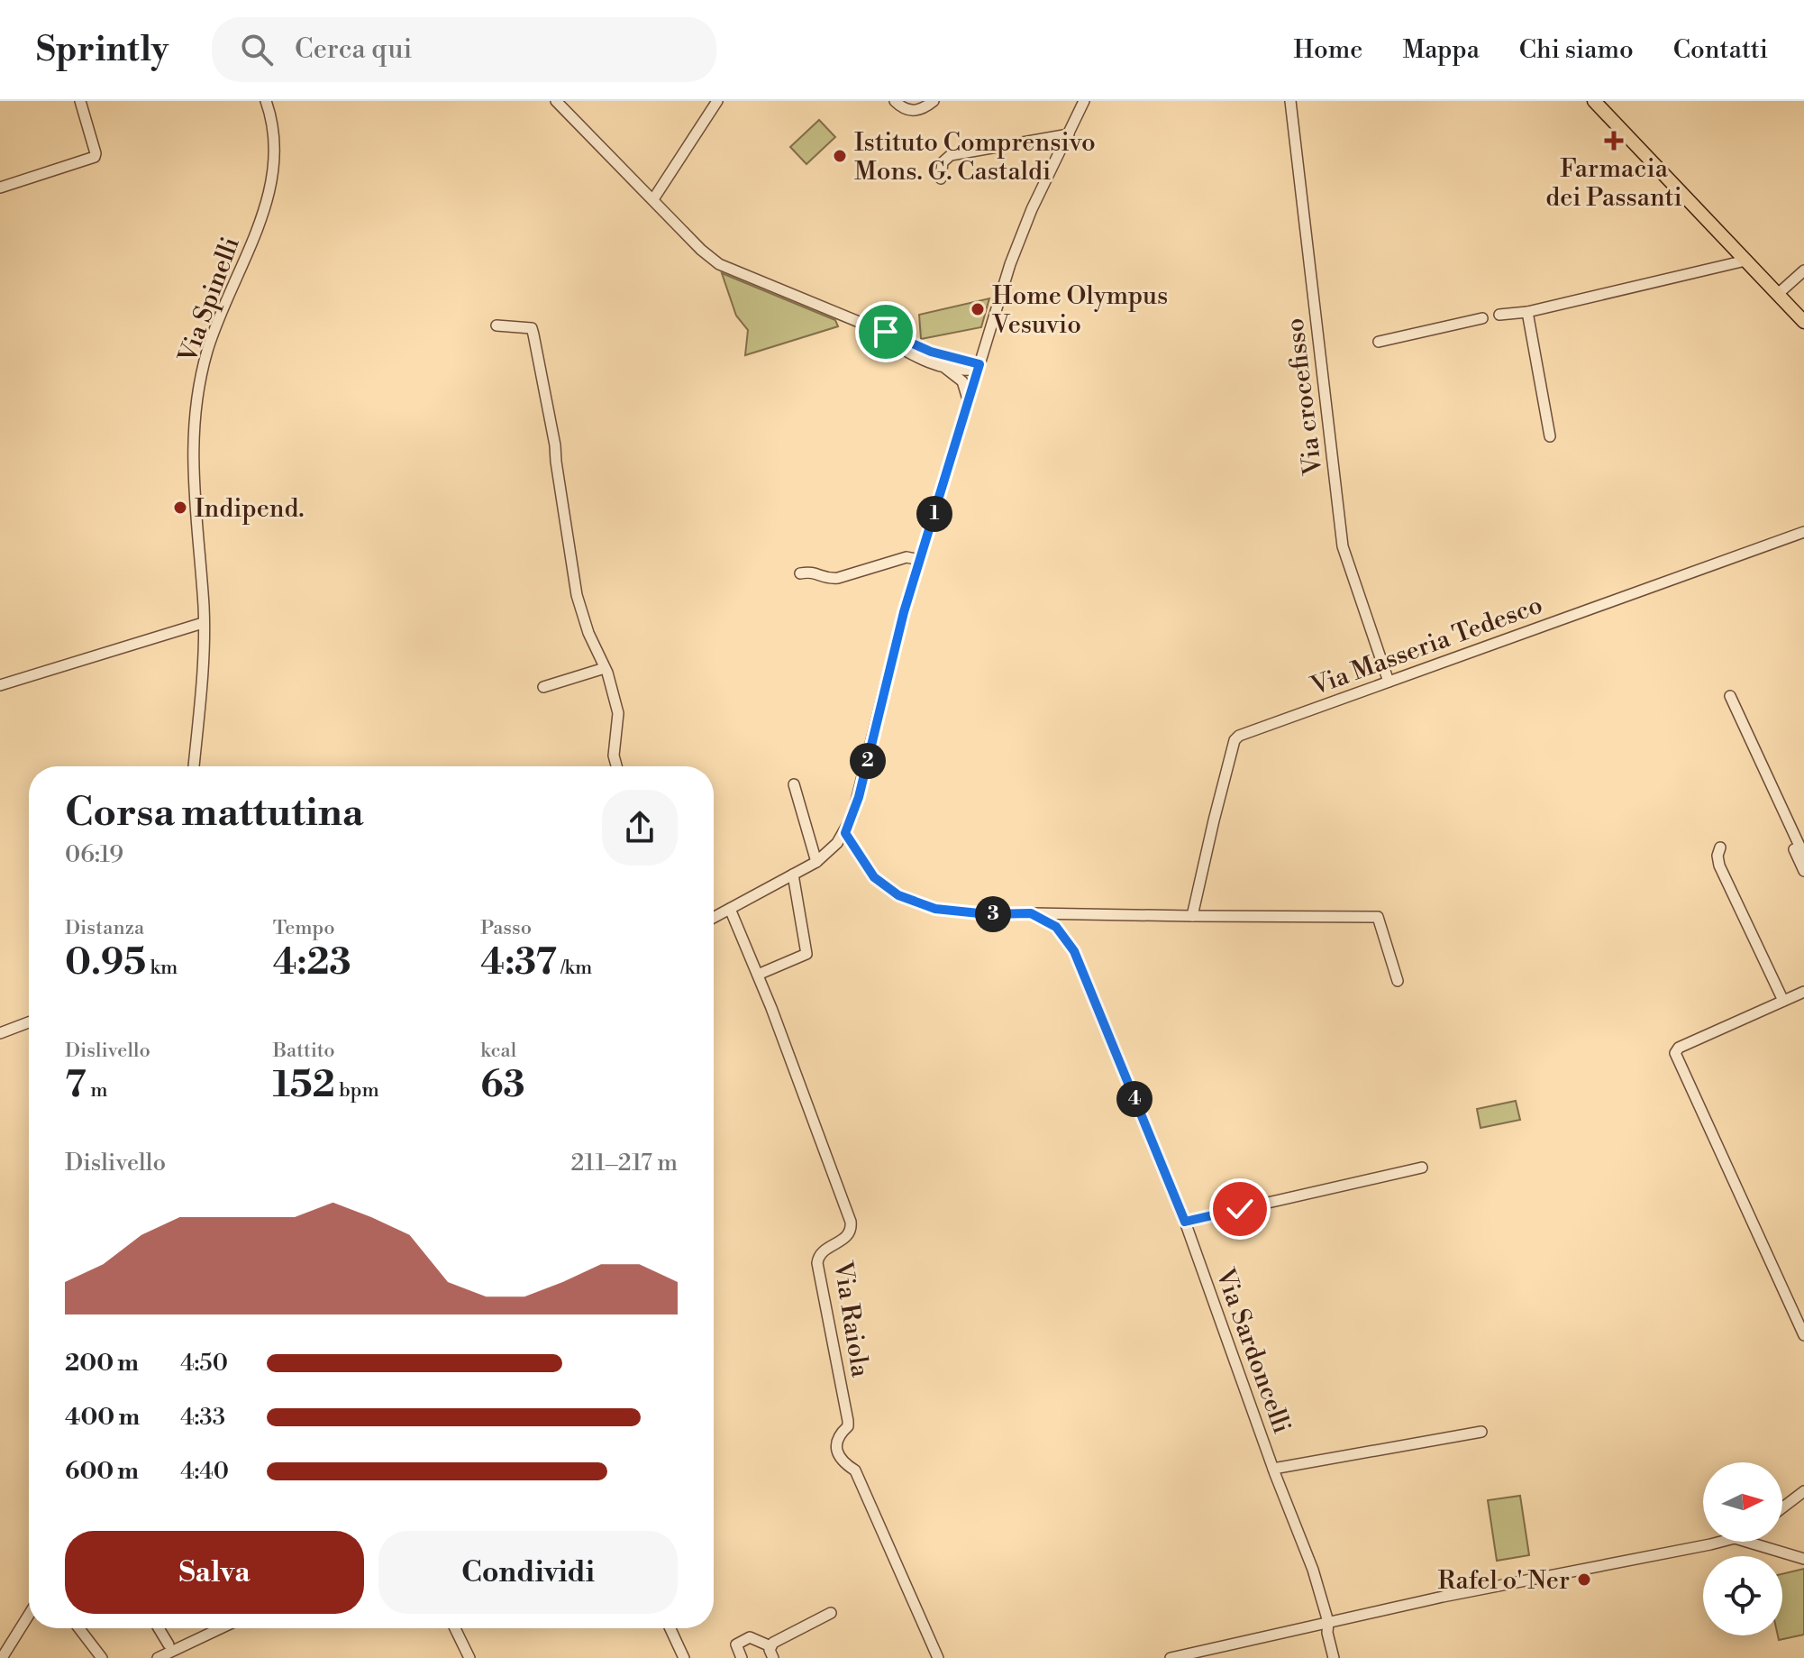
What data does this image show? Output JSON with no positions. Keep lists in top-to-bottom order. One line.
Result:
{"streets":{"street":["Via Spinelli","Via crocefisso","Via Masseria Tedesco","Via Raiola","Via Sardoncelli"]},"crossings":[["Via crocefisso","Via Masseria Tedesco"]],"places":{"health":["Farmacia dei Passanti"],"other":["Istituto Comprensivo Mons. G. Castaldi","Home Olympus Vesuvio","Indipend.","Rafel o' Ner"]},"north":"right","page":{"header":"Sprintly","search":"Cerca qui","nav":["Home","Mappa","Chi siamo","Contatti"],"pins":["1","2","3","4"],"heading":["Corsa mattutina","06:19"],"stats":[["Distanza","0.95 km"],["Tempo","4:23"],["Passo","4:37 /km"],["Dislivello","7 m"],["Battito","152 bpm"],["kcal","63"]],"chart":["Dislivello","211–217 m"],"list":[{"name":"200 m","note":"4:50"},{"name":"400 m","note":"4:33"},{"name":"600 m","note":"4:40"}],"buttons":["Salva","Condividi"]}}
